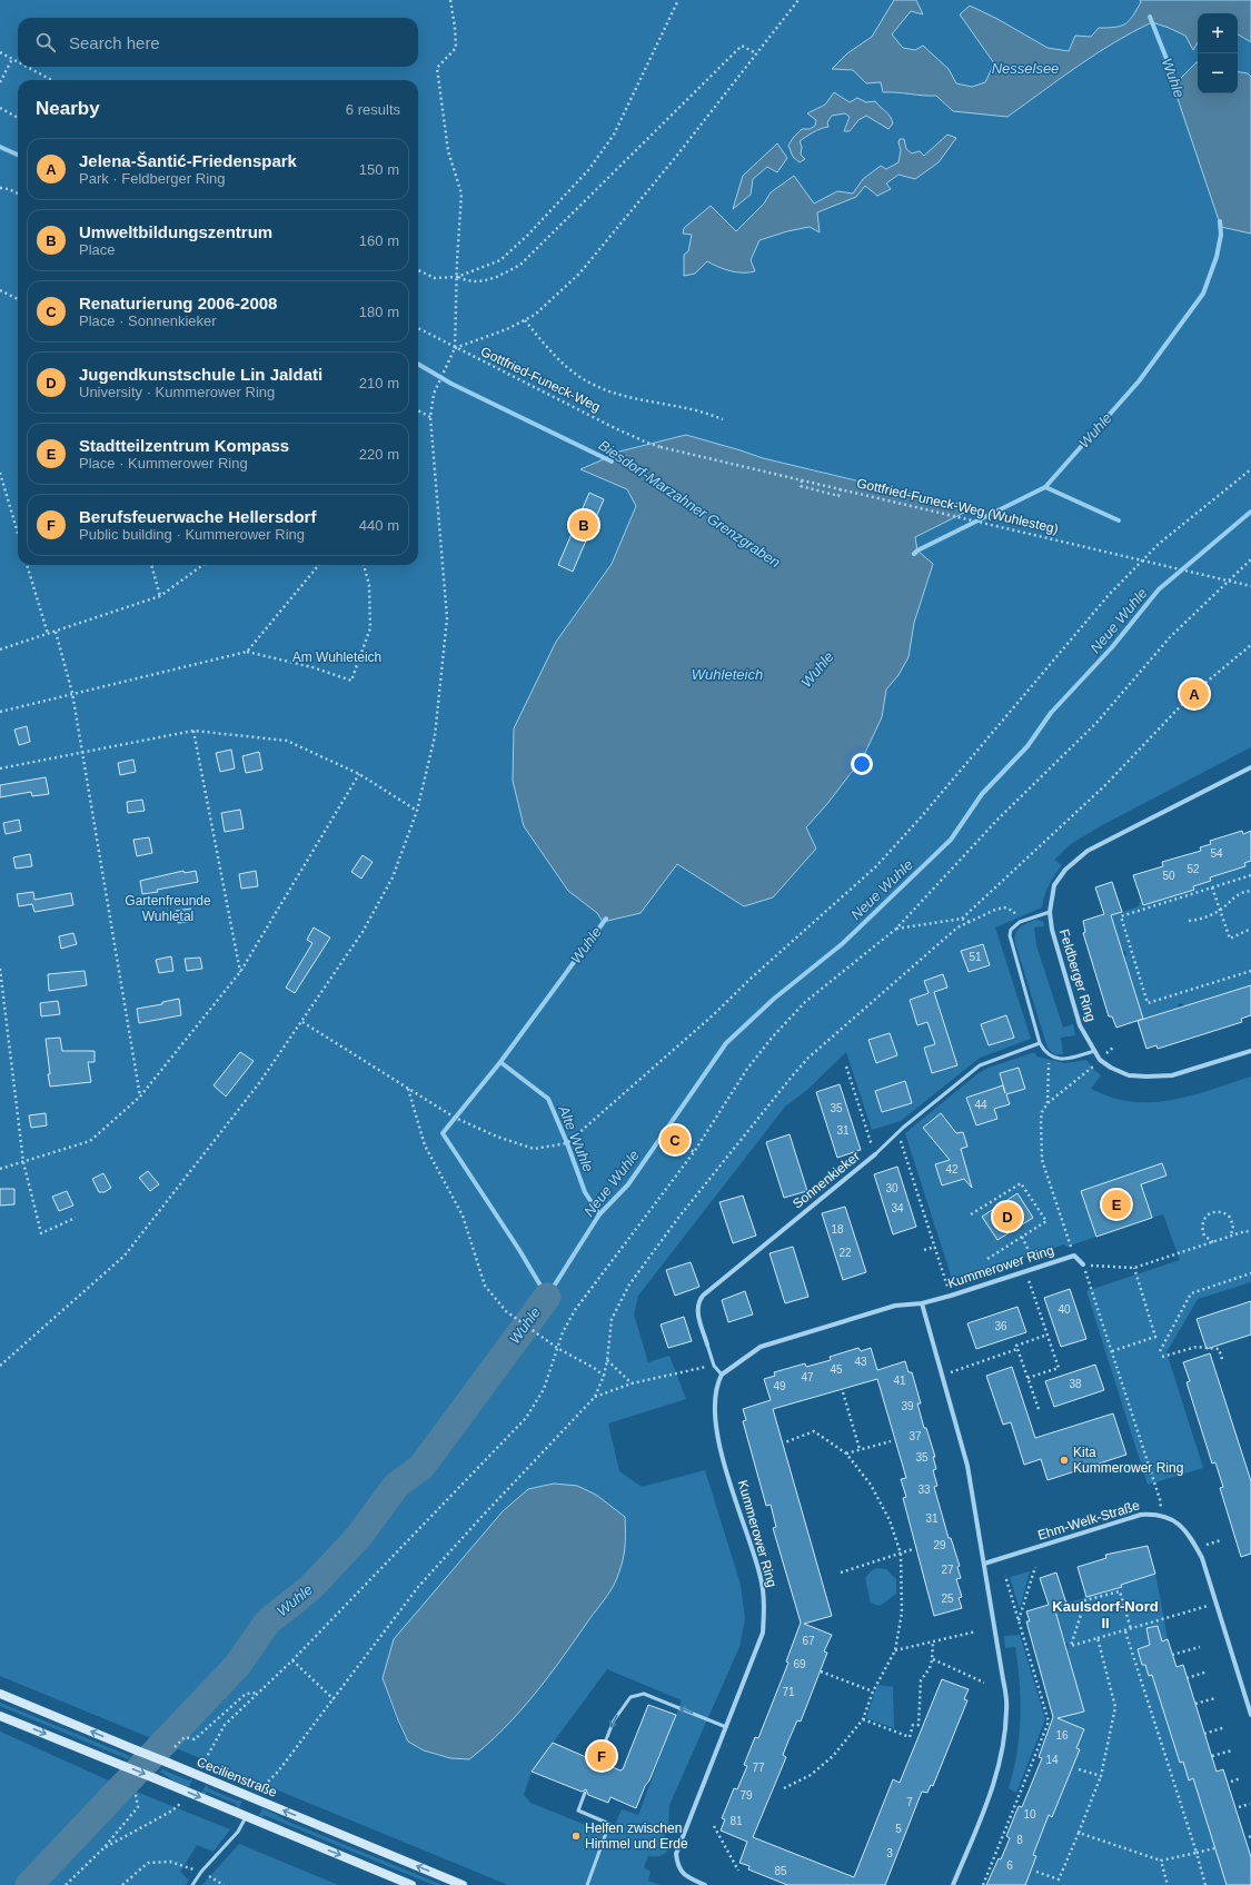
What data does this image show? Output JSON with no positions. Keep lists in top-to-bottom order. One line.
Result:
{"streets":{"street":["Feldberger Ring","Sonnenkieker","Kummerower Ring","Ehm-Welk-Straße","Cecilienstraße"],"path":["Gottfried-Funeck-Weg","Gottfried-Funeck-Weg (Wuhlesteg)"]},"crossings":[["Gottfried-Funeck-Weg","Gottfried-Funeck-Weg (Wuhlesteg)"],["Sonnenkieker","Kummerower Ring"]],"districts":["Kaulsdorf-Nord II"],"water":["Nesselsee","Wuhle","Biesdorf-Marzahner Grenzgraben","Neue Wuhle","Wuhleteich","Alte Wuhle"],"parks":["Am Wuhleteich","Gartenfreunde Wuhletal"],"places":["Kita Kummerower Ring","Helfen zwischen Himmel und Erde"],"house_numbers":["54","52","50","51","44","35","31","42","30","34","18","22","40","36","43","45","47","41","38","49","39","37","35","33","31","29","27","25","67","69","71","16","14","77","79","7","10","81","5","8","3","6","85"],"page":{"map_buttons":["+","−"],"search":"Search here","heading":["Nearby","6 results"],"list":[{"mark":"A","name":"Jelena-Šantić-Friedenspark","note":"Park · Feldberger Ring","value":"150 m"},{"mark":"B","name":"Umweltbildungszentrum","note":"Place","value":"160 m"},{"mark":"C","name":"Renaturierung 2006-2008","note":"Place · Sonnenkieker","value":"180 m"},{"mark":"D","name":"Jugendkunstschule Lin Jaldati","note":"University · Kummerower Ring","value":"210 m"},{"mark":"E","name":"Stadtteilzentrum Kompass","note":"Place · Kummerower Ring","value":"220 m"},{"mark":"F","name":"Berufsfeuerwache Hellersdorf","note":"Public building · Kummerower Ring","value":"440 m"}],"pins":["B","A","C","E","D","F"]}}
